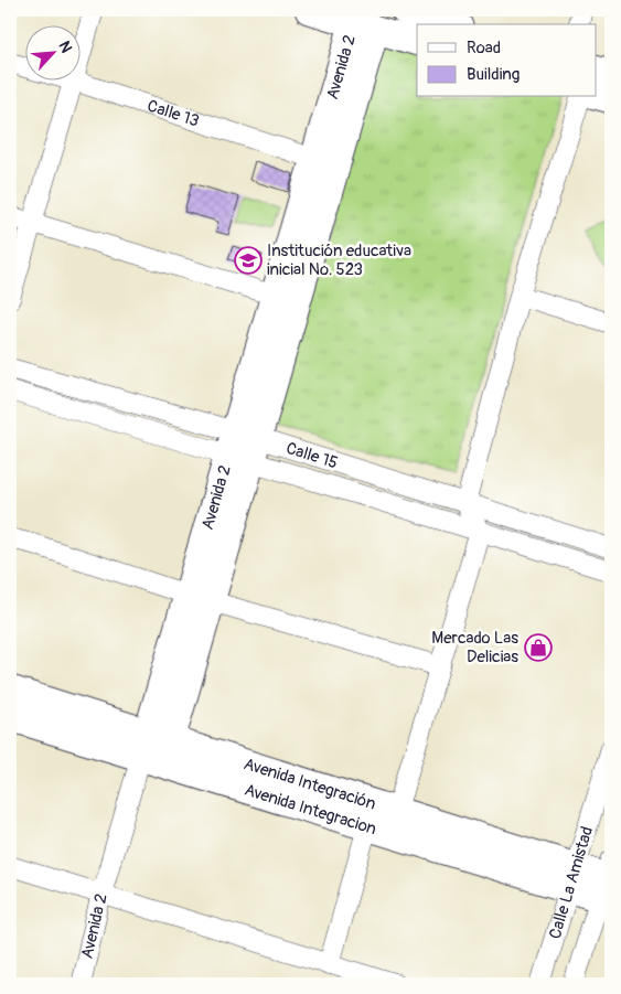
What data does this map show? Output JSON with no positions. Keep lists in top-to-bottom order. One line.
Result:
{"streets":{"street":["Avenida 2","Calle 13","Calle 15","Avenida Integración","Calle La Amistad"]},"crossings":[["Avenida 2","Calle 13"],["Avenida 2","Calle 15"],["Avenida 2","Avenida Integración"],["Avenida Integración","Calle La Amistad"]],"places":{"school or university":["Institución educativa inicial No. 523"],"shop":["Mercado Las Delicias"]},"legend":["Road","Building"],"north":"top right"}
